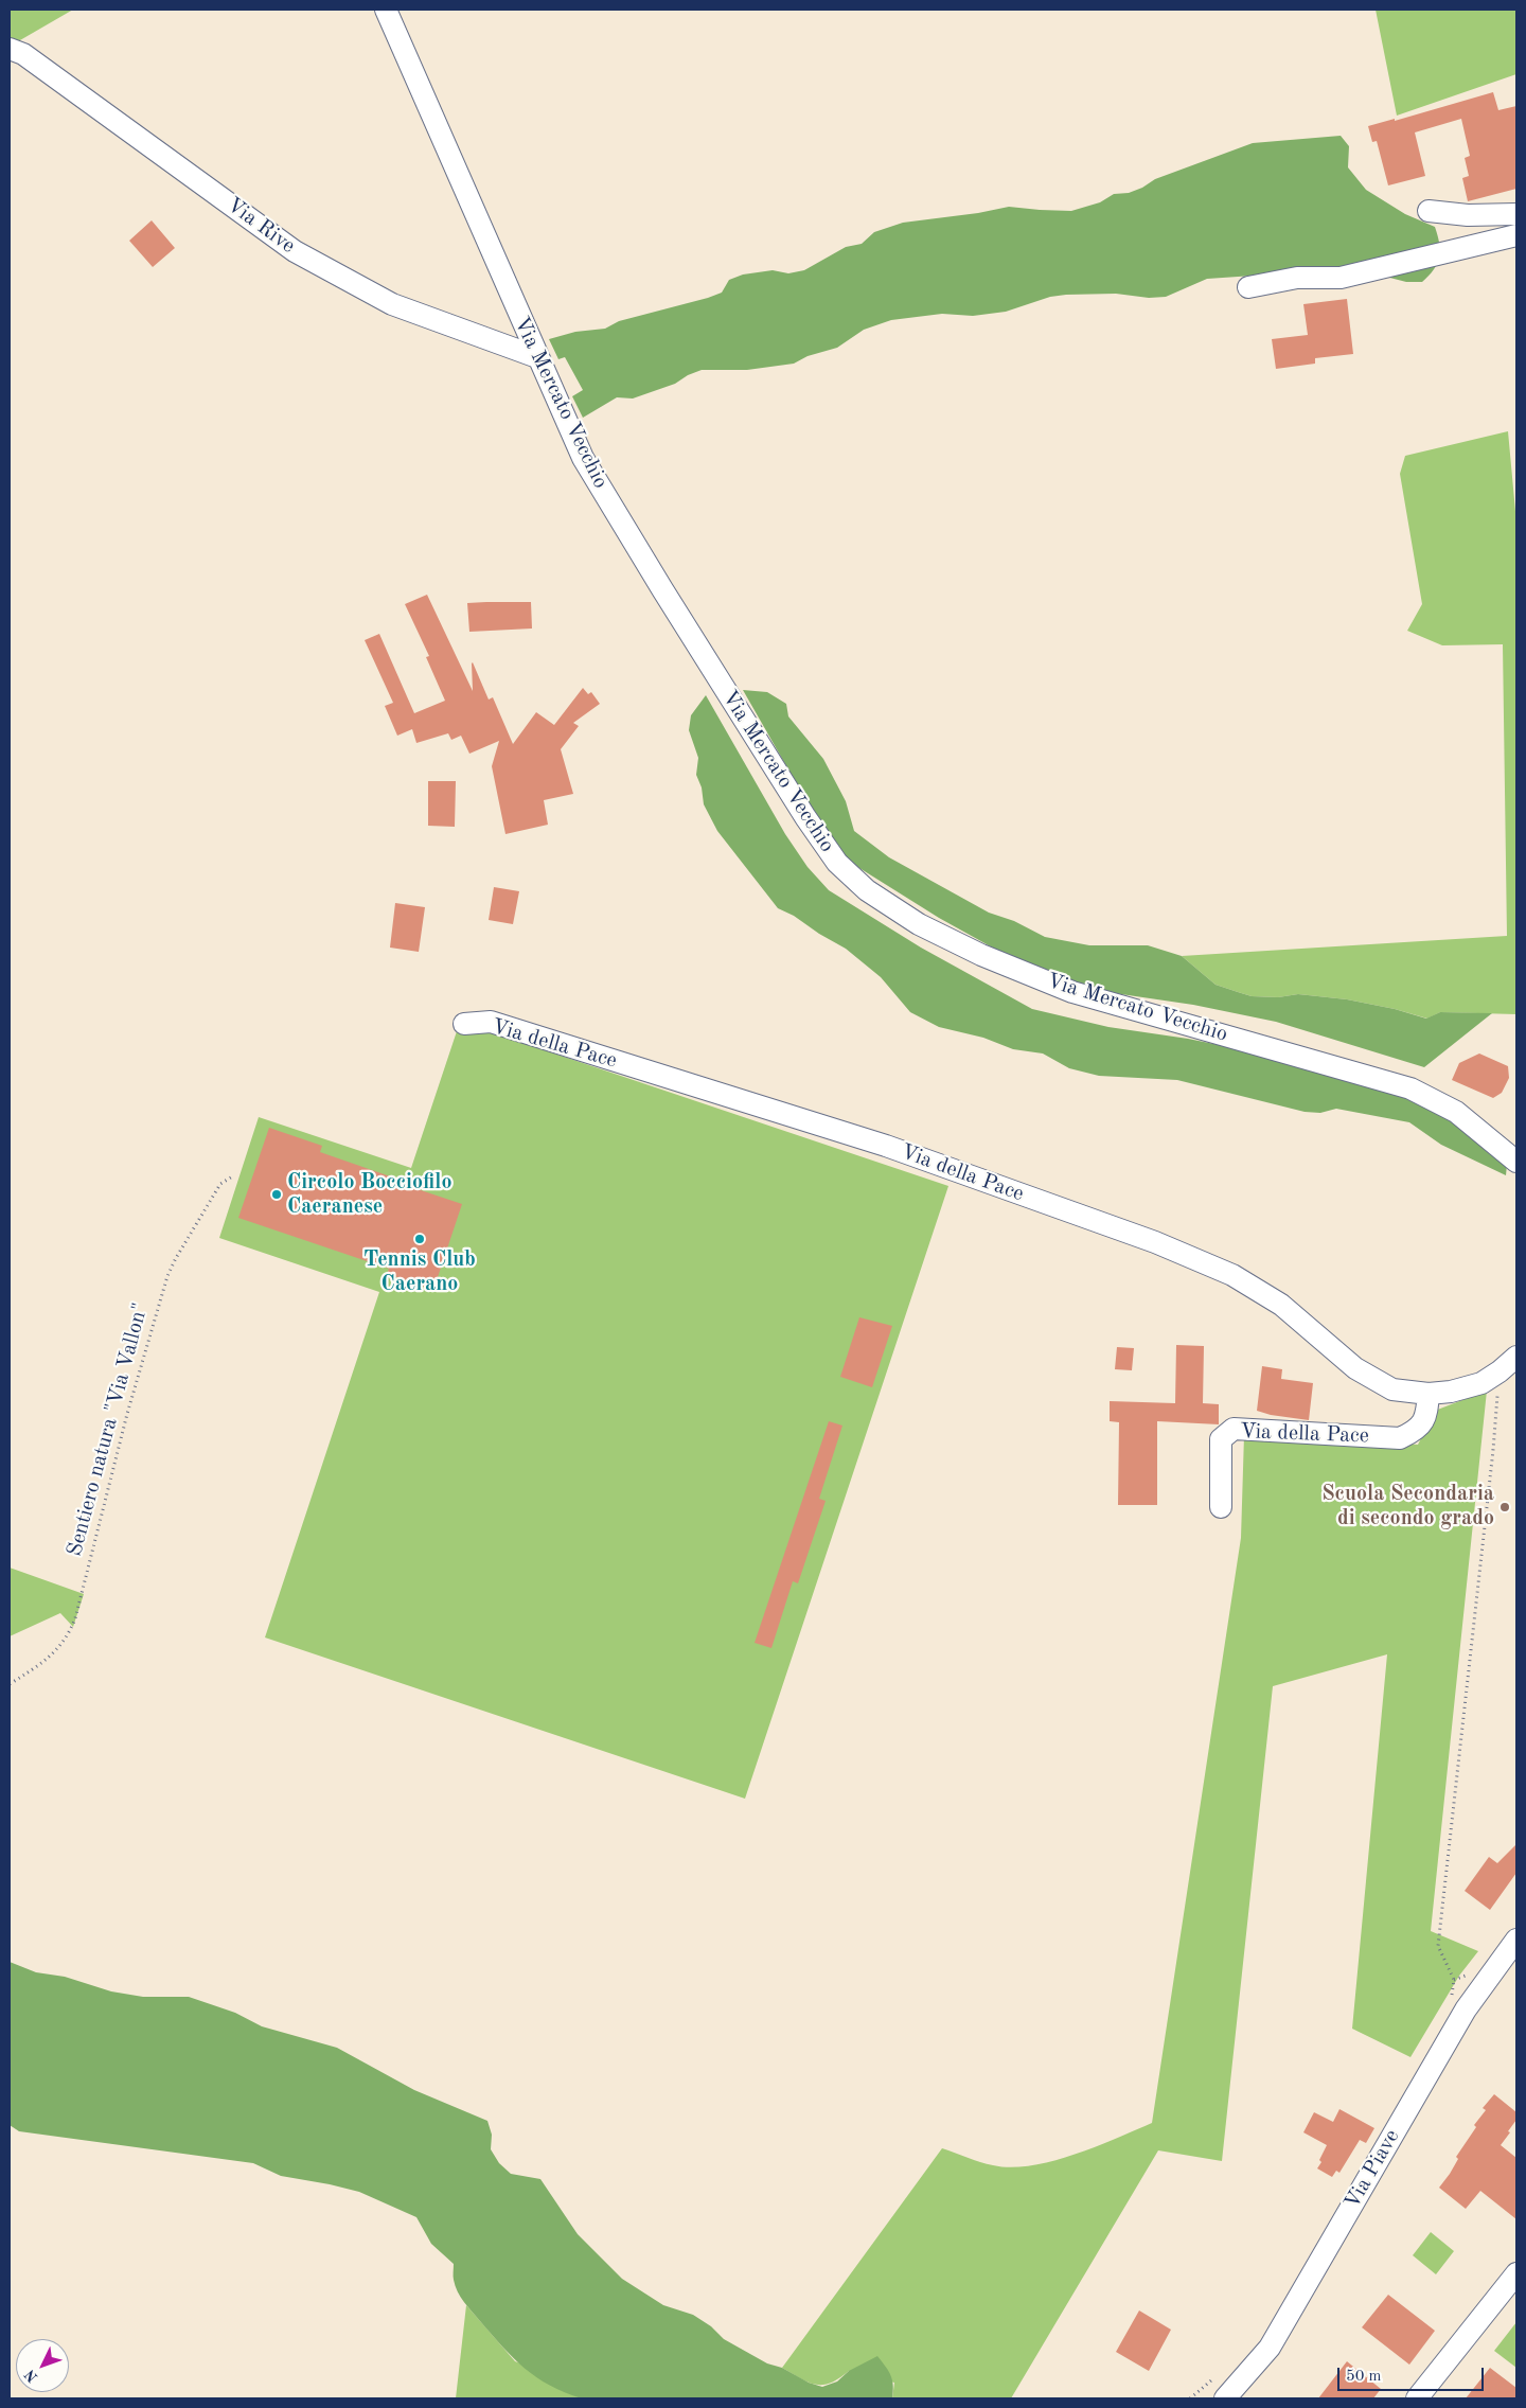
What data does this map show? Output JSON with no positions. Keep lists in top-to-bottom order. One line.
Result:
{"streets":{"street":["Via Rive","Via Mercato Vecchio","Via della Pace","Via Piave"],"path":["Sentiero natura \"Via Vallon\""]},"crossings":[["Via Rive","Via Mercato Vecchio"]],"places":["Circolo Bocciofilo Caeranese","Tennis Club Caerano","Scuola Secondaria di secondo grado"],"scale_bar":"50 m","north":"bottom left"}
